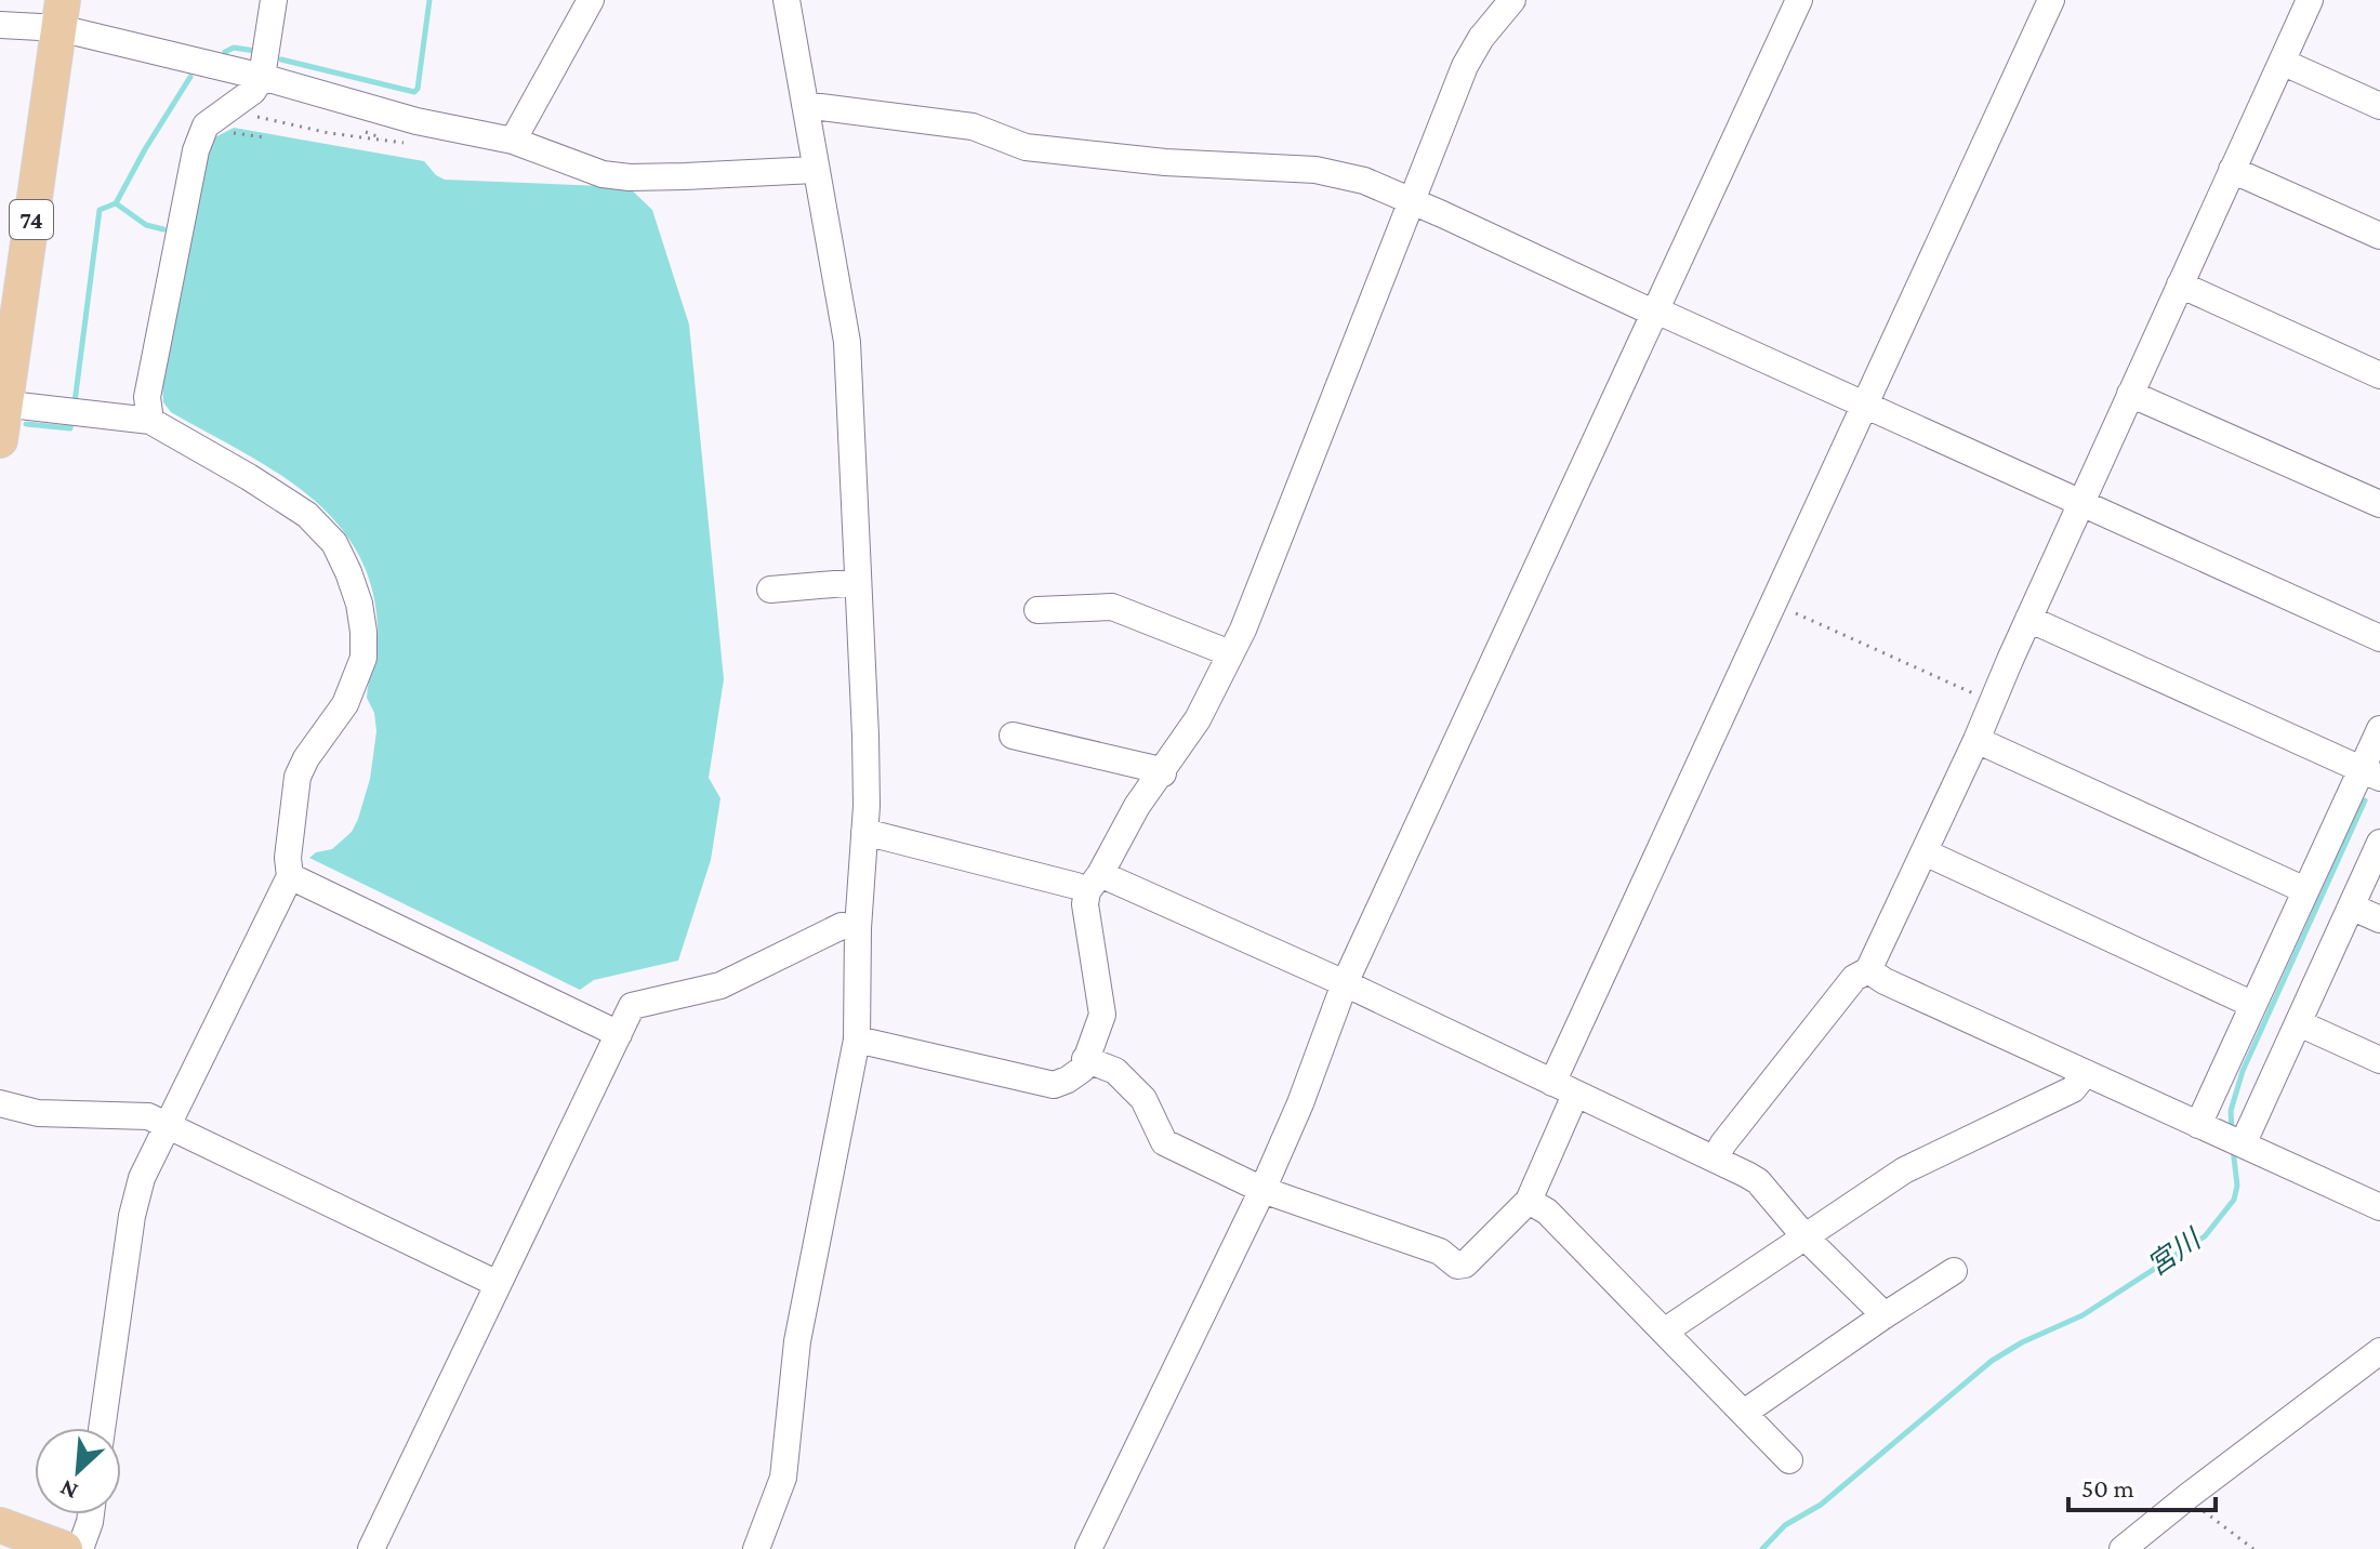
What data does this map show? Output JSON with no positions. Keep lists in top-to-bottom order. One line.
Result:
{"streets":{"main road":["74"]},"water":["宮川"],"scale_bar":"50 m","north":"bottom left"}
